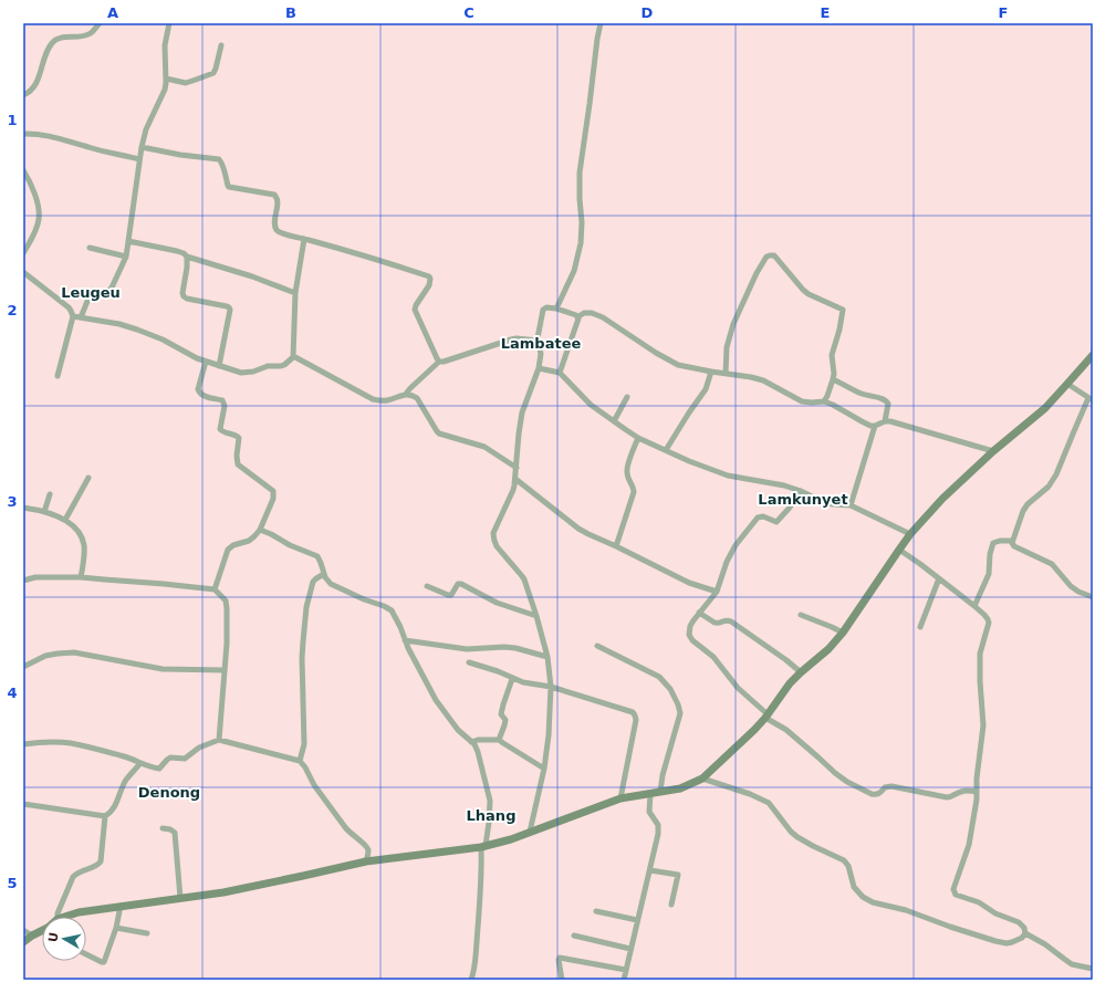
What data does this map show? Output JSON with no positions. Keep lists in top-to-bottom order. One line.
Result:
{"districts":["Leugeu","Lambatee","Lamkunyet","Denong","Lhang"],"north":"left","grid":{"columns":["A","B","C","D","E","F"],"rows":["1","2","3","4","5"]}}
